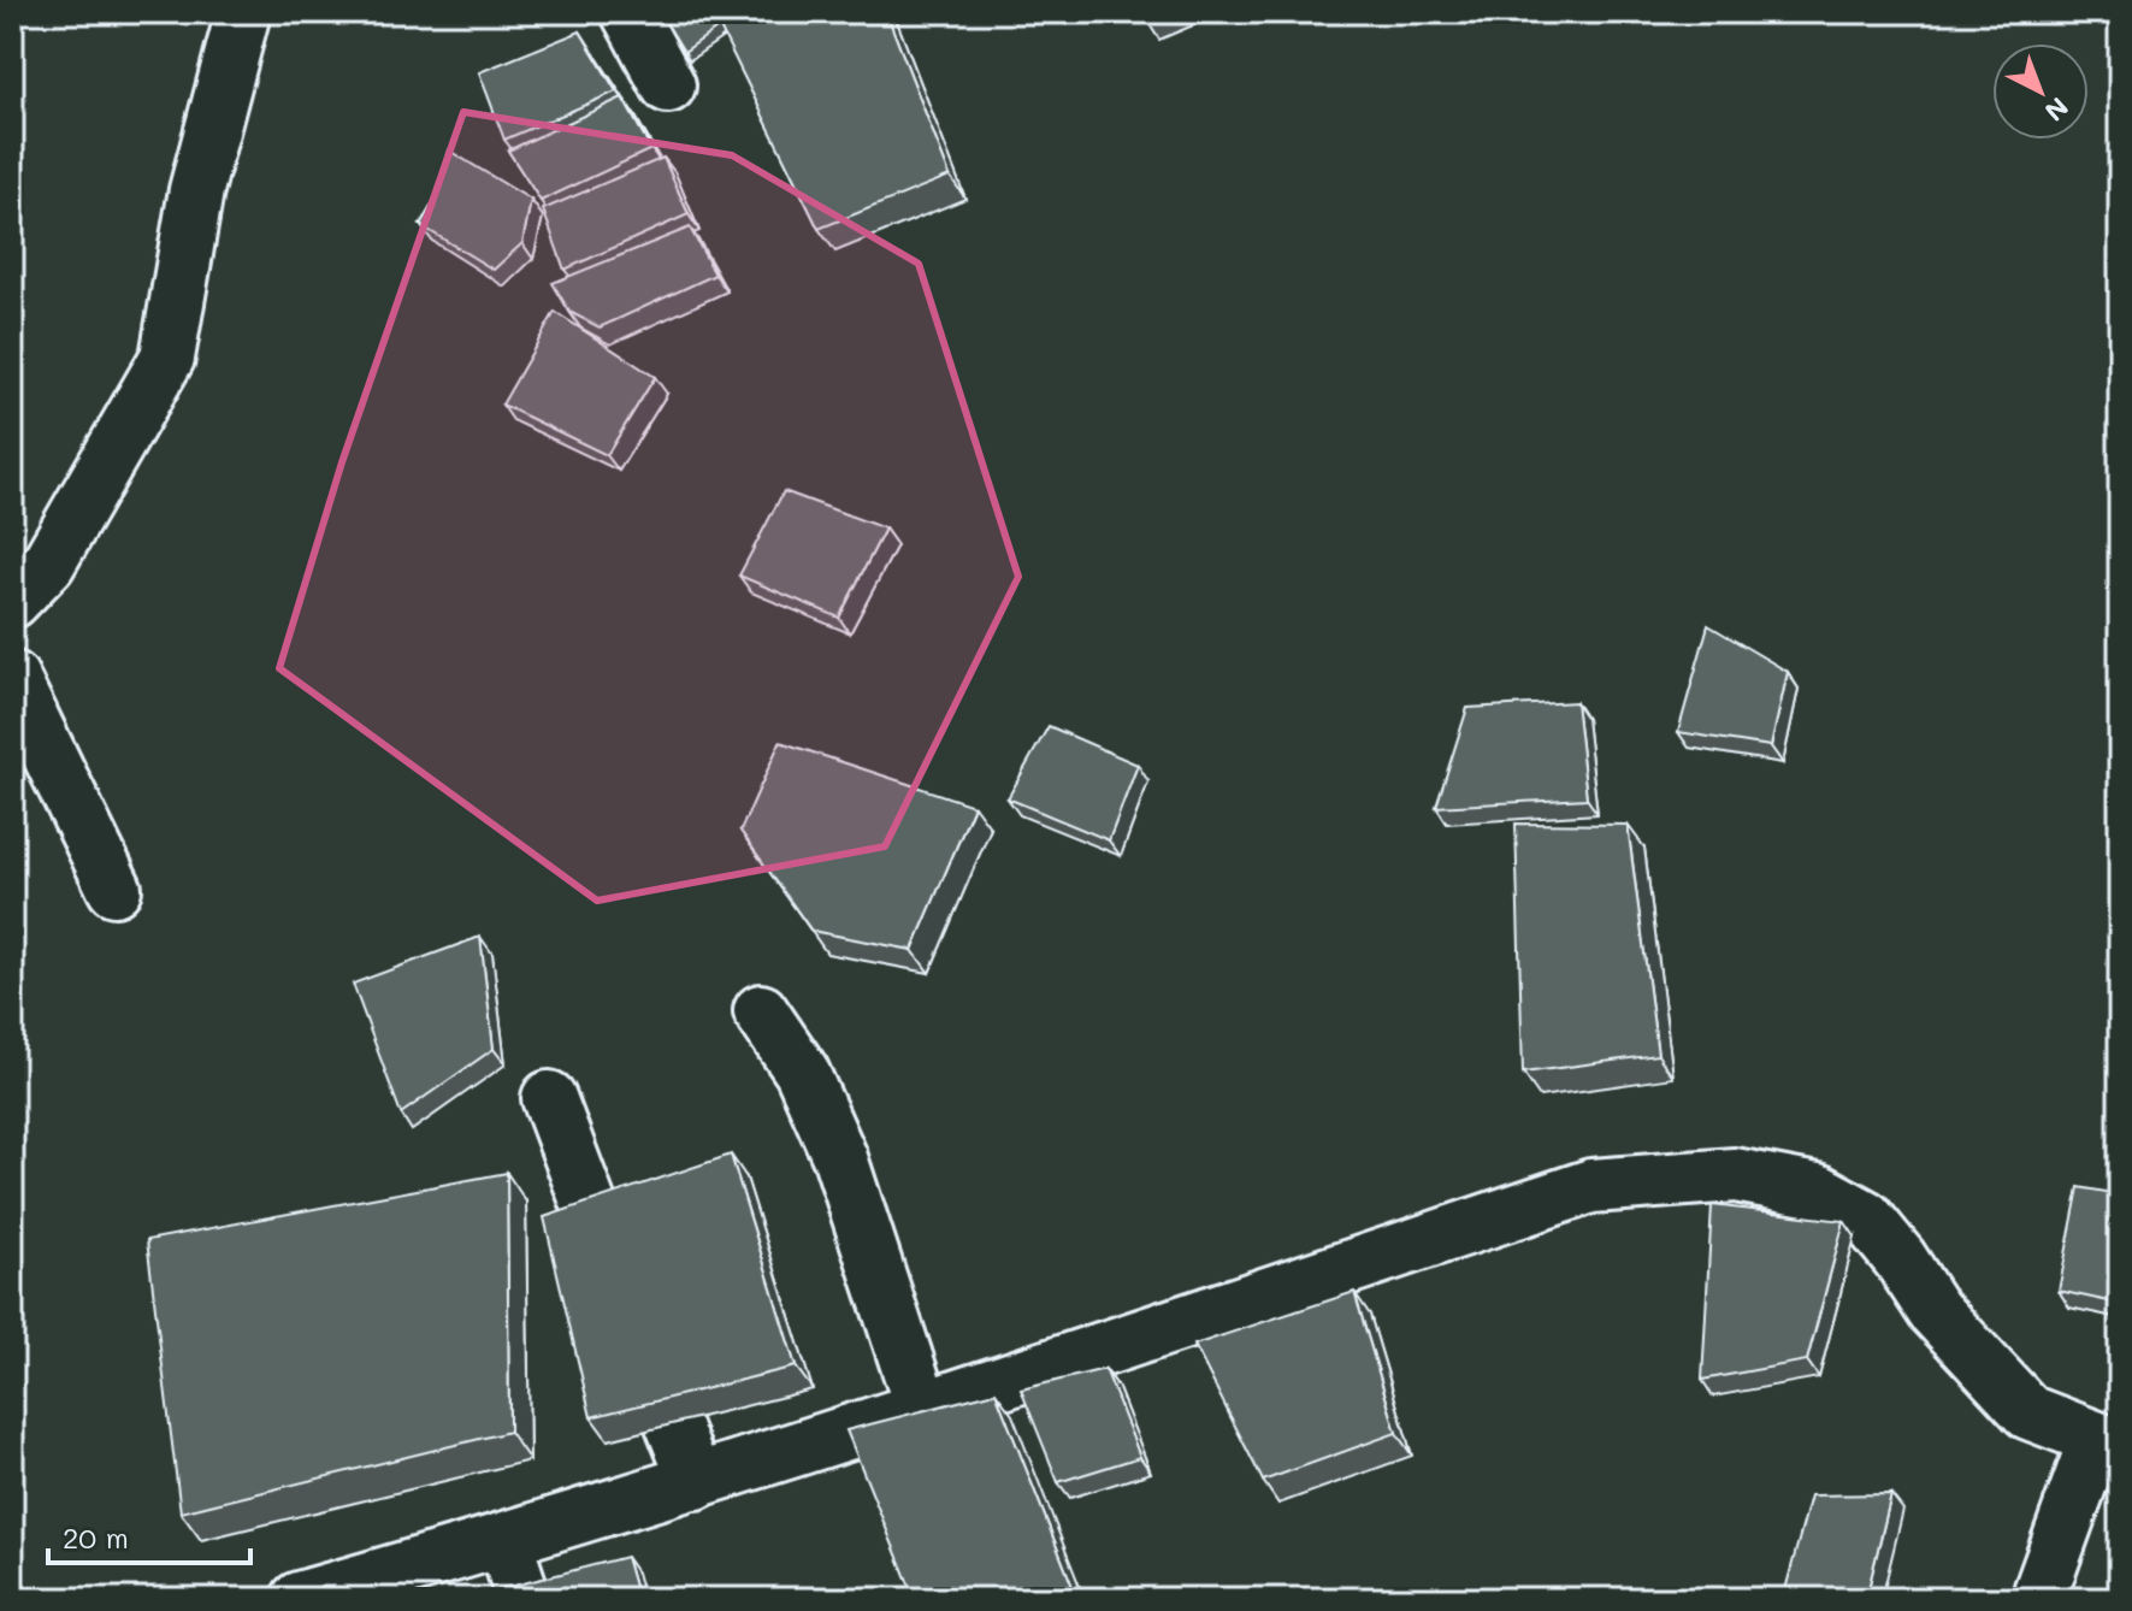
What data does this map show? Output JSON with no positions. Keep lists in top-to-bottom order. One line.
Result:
{"scale_bar":"20 m","north":"bottom right"}
